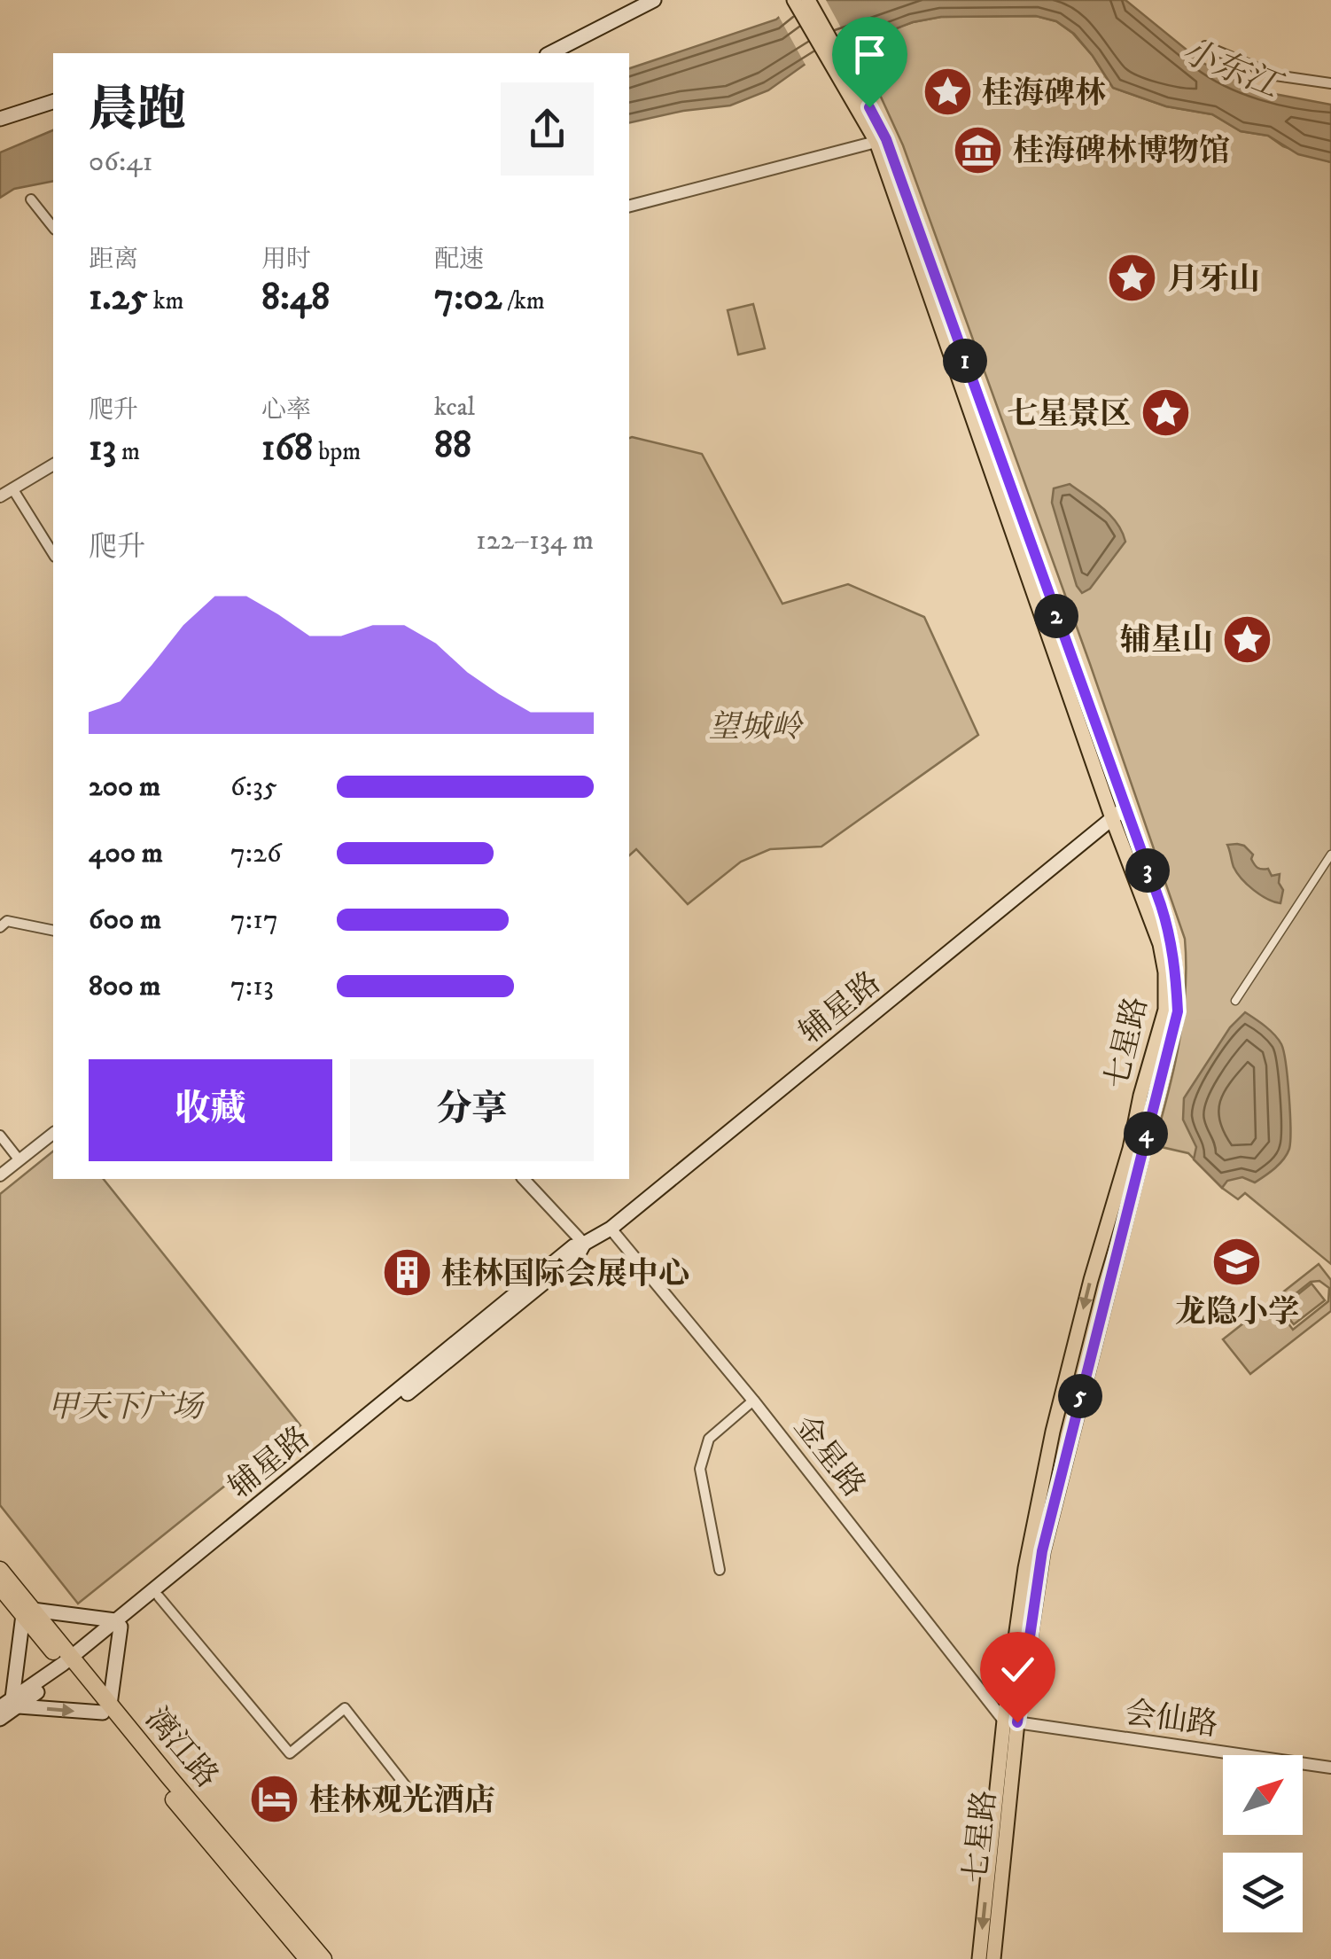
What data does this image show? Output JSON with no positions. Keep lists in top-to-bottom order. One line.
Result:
{"streets":{"highway":["漓江路"],"main road":["辅星路","七星路"],"street":["金星路","会仙路"]},"crossings":[["辅星路","七星路"],["辅星路","金星路"],["辅星路","漓江路"],["七星路","金星路"],["七星路","会仙路"],["金星路","会仙路"]],"water":["小东江"],"parks":["望城岭","甲天下广场"],"places":{"place":["桂海碑林","月牙山","七星景区","辅星山"],"museum":["桂海碑林博物馆"],"school or university":["龙隐小学"],"building":["桂林国际会展中心"],"hotel":["桂林观光酒店"]},"north":"top right","page":{"heading":["晨跑","06:41"],"stats":[["距离","1.25 km"],["用时","8:48"],["配速","7:02 /km"],["爬升","13 m"],["心率","168 bpm"],["kcal","88"]],"pins":["1","2","3","4","5"],"chart":["爬升","122–134 m"],"list":[{"name":"200 m","note":"6:35"},{"name":"400 m","note":"7:26"},{"name":"600 m","note":"7:17"},{"name":"800 m","note":"7:13"}],"buttons":["收藏","分享"]}}
